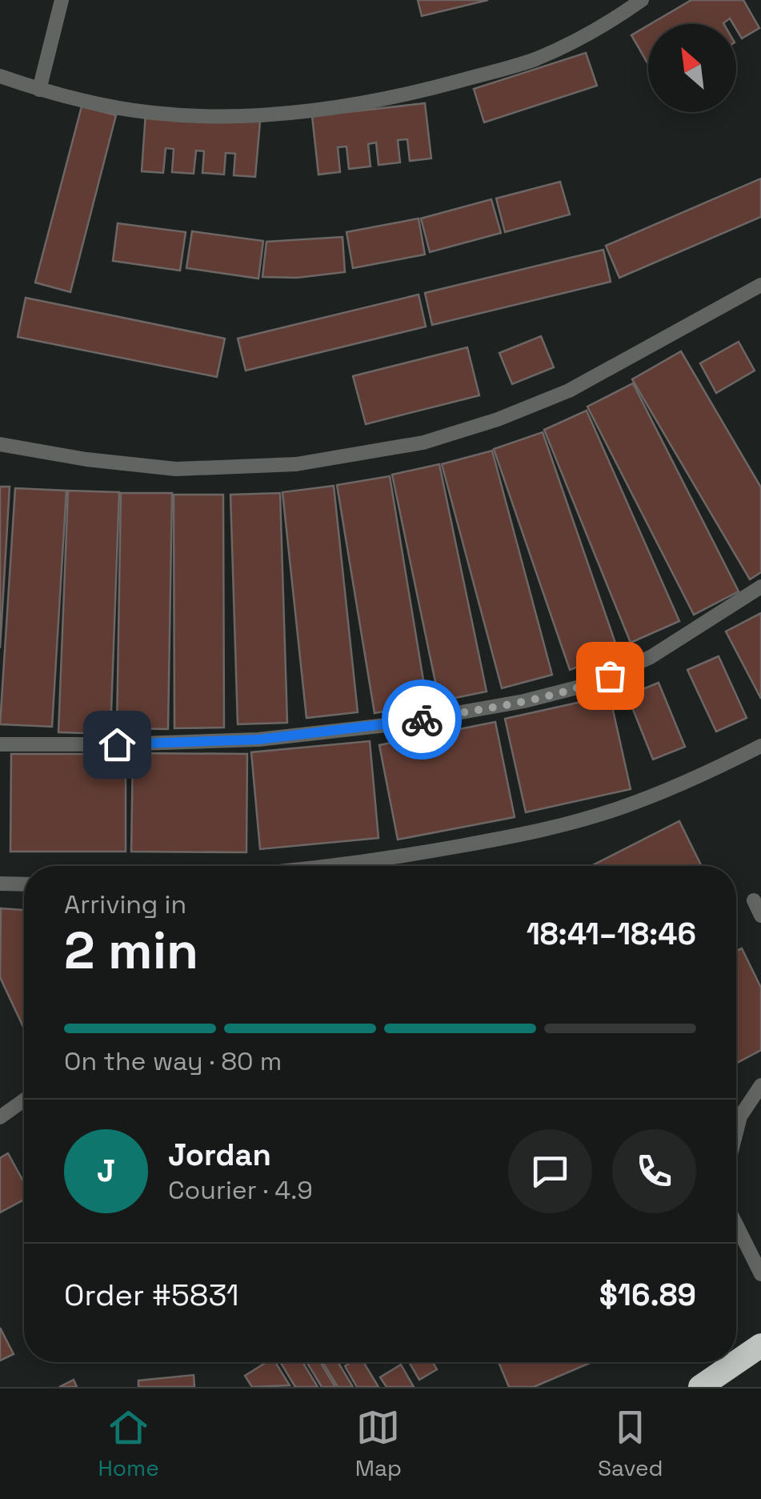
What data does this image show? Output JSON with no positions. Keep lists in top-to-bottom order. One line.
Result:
{"north":"top left","page":{"heading":["2 min","Arriving in","18:41–18:46"],"panel":["Jordan","Courier · 4.9","Order #5831","$16.89"],"bar":"On the way · 80 m","round":"J","tabs":["Home","Map","Saved"]}}
